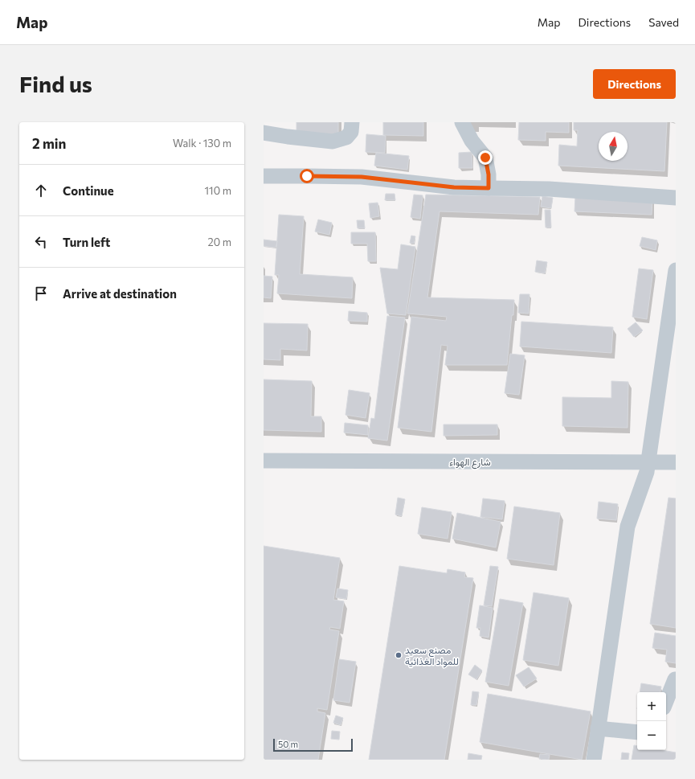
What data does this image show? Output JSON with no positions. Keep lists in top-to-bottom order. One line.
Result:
{"streets":{"street":["شارع الهواء"]},"places":["مصنع سعيد للمواد الغذائية"],"scale_bar":"50 m","north":"top","page":{"header":"Map","nav":["Map","Directions","Saved"],"buttons":"Directions","title":"Find us","heading":["2 min","Walk · 130 m"],"list":[["Continue","110 m"],["Turn left","20 m"],"Arrive at destination"],"map_buttons":["+","−"],"scale":"50 m"}}
